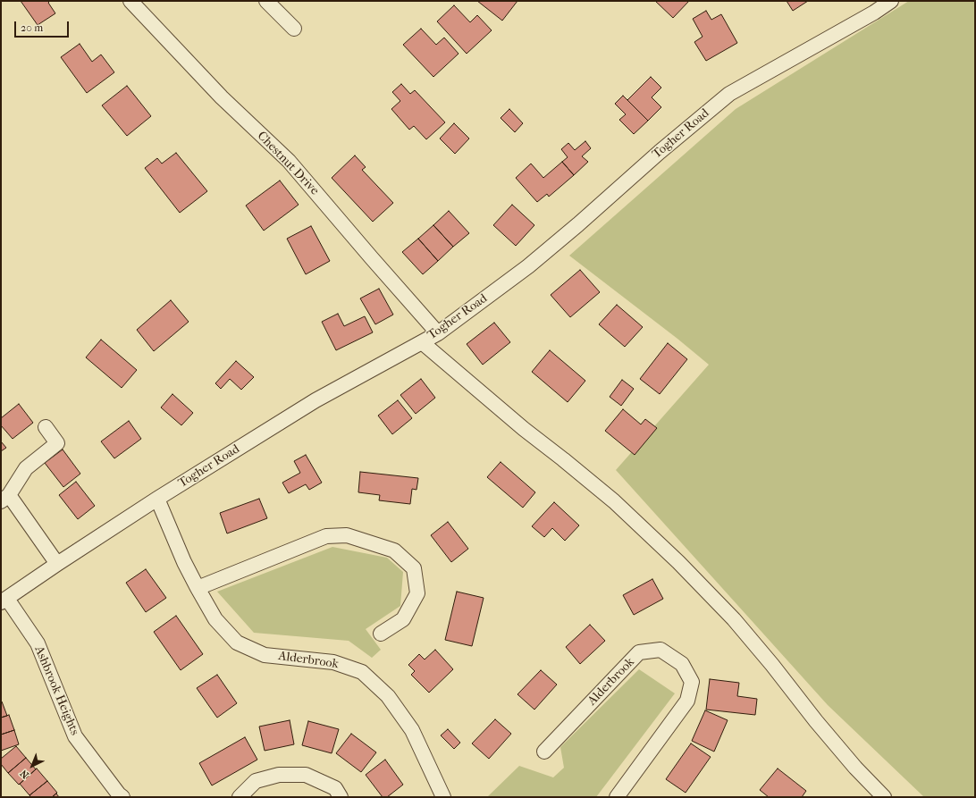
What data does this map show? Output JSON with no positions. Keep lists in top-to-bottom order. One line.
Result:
{"streets":{"street":["Togher Road","Chestnut Drive","Alderbrook","Ashbrook Heights"]},"crossings":[["Togher Road","Chestnut Drive"],["Togher Road","Alderbrook"],["Togher Road","Ashbrook Heights"]],"scale_bar":"20 m","north":"bottom left"}
